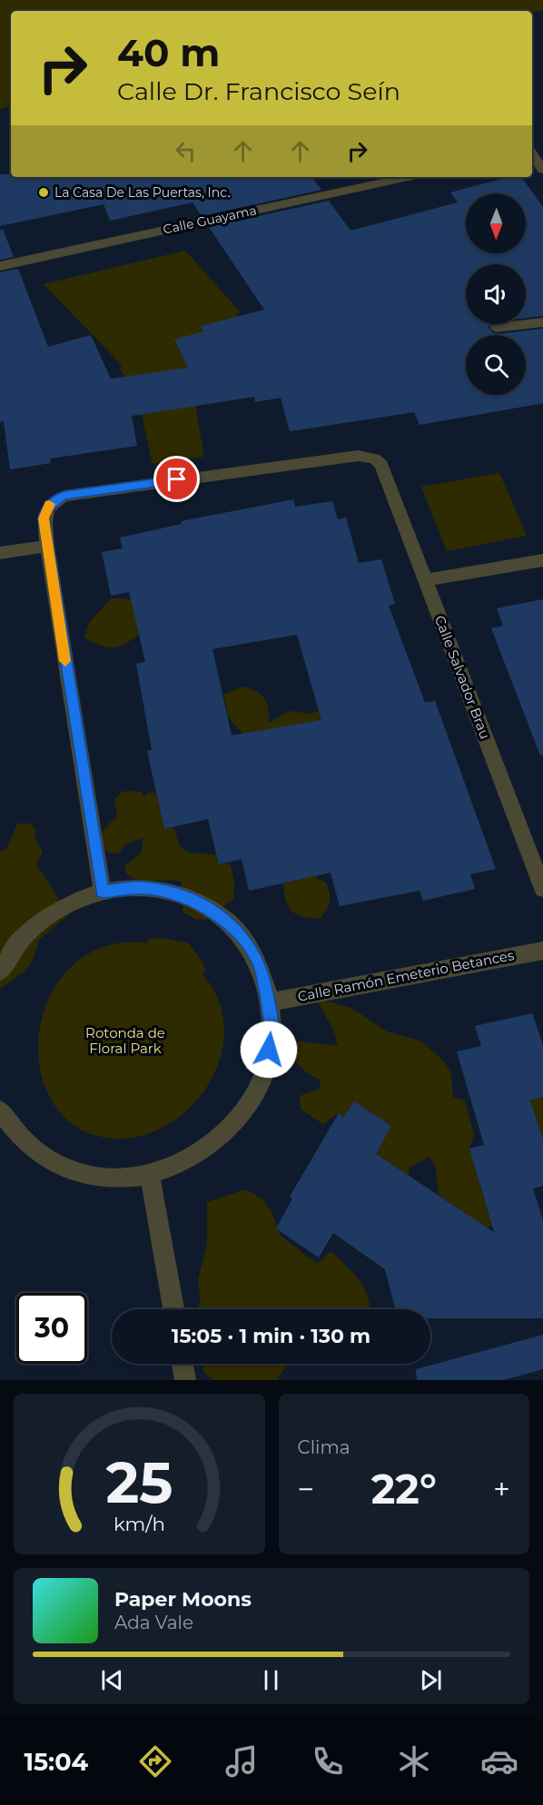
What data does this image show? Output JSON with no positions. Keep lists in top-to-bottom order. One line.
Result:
{"streets":{"street":["Calle Guayama","Calle Salvador Brau","Calle Ramón Emeterio Betances"]},"parks":["Rotonda de Floral Park"],"places":["La Casa De Las Puertas, Inc."],"north":"bottom","page":{"turn":["40 m","Calle Dr. Francisco Seín"],"limit":"30","trip":"15:05 · 1 min · 130 m","tile":"Clima","heat":["−","22°","+"],"song":["Paper Moons","Ada Vale"],"tabs":"15:04","gauge":["25","km/h"]}}
